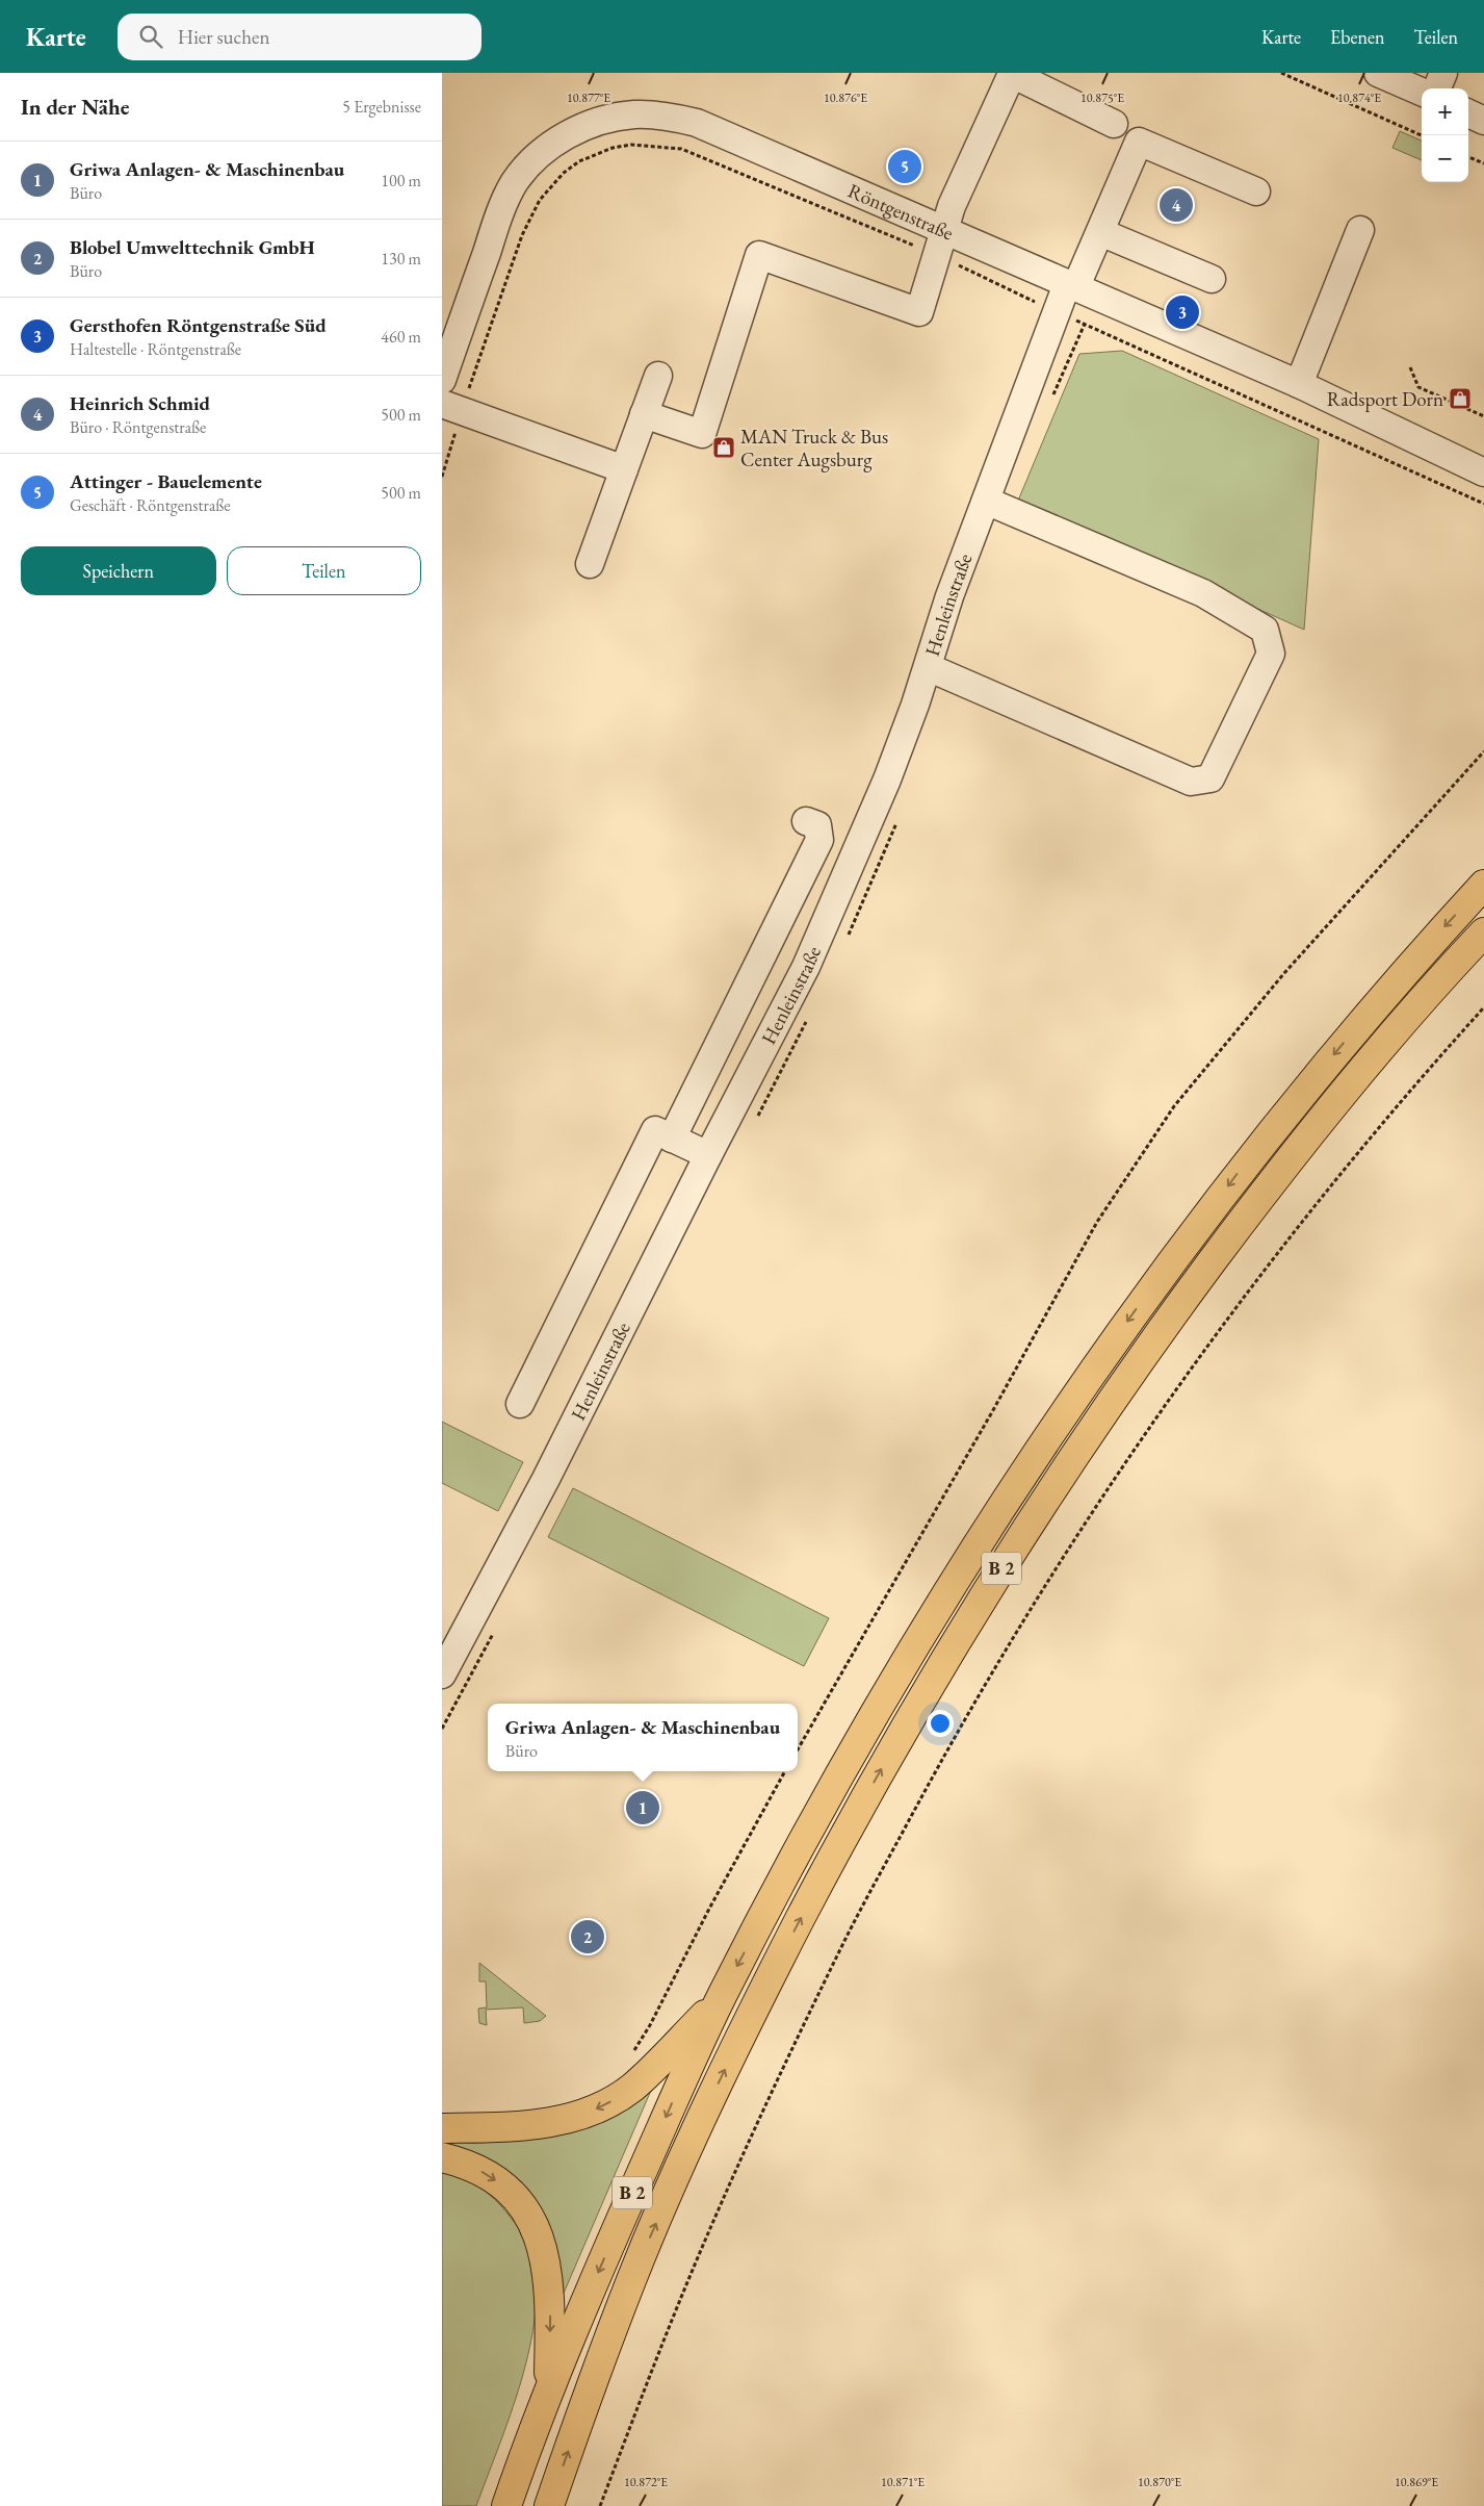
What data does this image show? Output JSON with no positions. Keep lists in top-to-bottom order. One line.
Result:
{"streets":{"highway":["B 2"],"street":["Röntgenstraße","Henleinstraße"]},"crossings":[["Röntgenstraße","Henleinstraße"]],"places":{"shop":["Radsport Dorn","MAN Truck & Bus Center Augsburg"]},"page":{"header":"Karte","search":"Hier suchen","nav":["Karte","Ebenen","Teilen"],"heading":["In der Nähe","5 Ergebnisse"],"map_buttons":["+","−"],"list":[{"mark":"1","name":"Griwa Anlagen- & Maschinenbau","note":"Büro","value":"100 m"},{"mark":"2","name":"Blobel Umwelttechnik GmbH","note":"Büro","value":"130 m"},{"mark":"3","name":"Gersthofen Röntgenstraße Süd","note":"Haltestelle · Röntgenstraße","value":"460 m"},{"mark":"4","name":"Heinrich Schmid","note":"Büro · Röntgenstraße","value":"500 m"},{"mark":"5","name":"Attinger - Bauelemente","note":"Geschäft · Röntgenstraße","value":"500 m"}],"pins":["5","4","3","1","2"],"buttons":["Speichern","Teilen"],"popup":["Griwa Anlagen- & Maschinenbau","Büro"]},"coordinates":["10.877°E","10.876°E","10.875°E","10.874°E","10.872°E","10.871°E","10.870°E","10.869°E"]}
